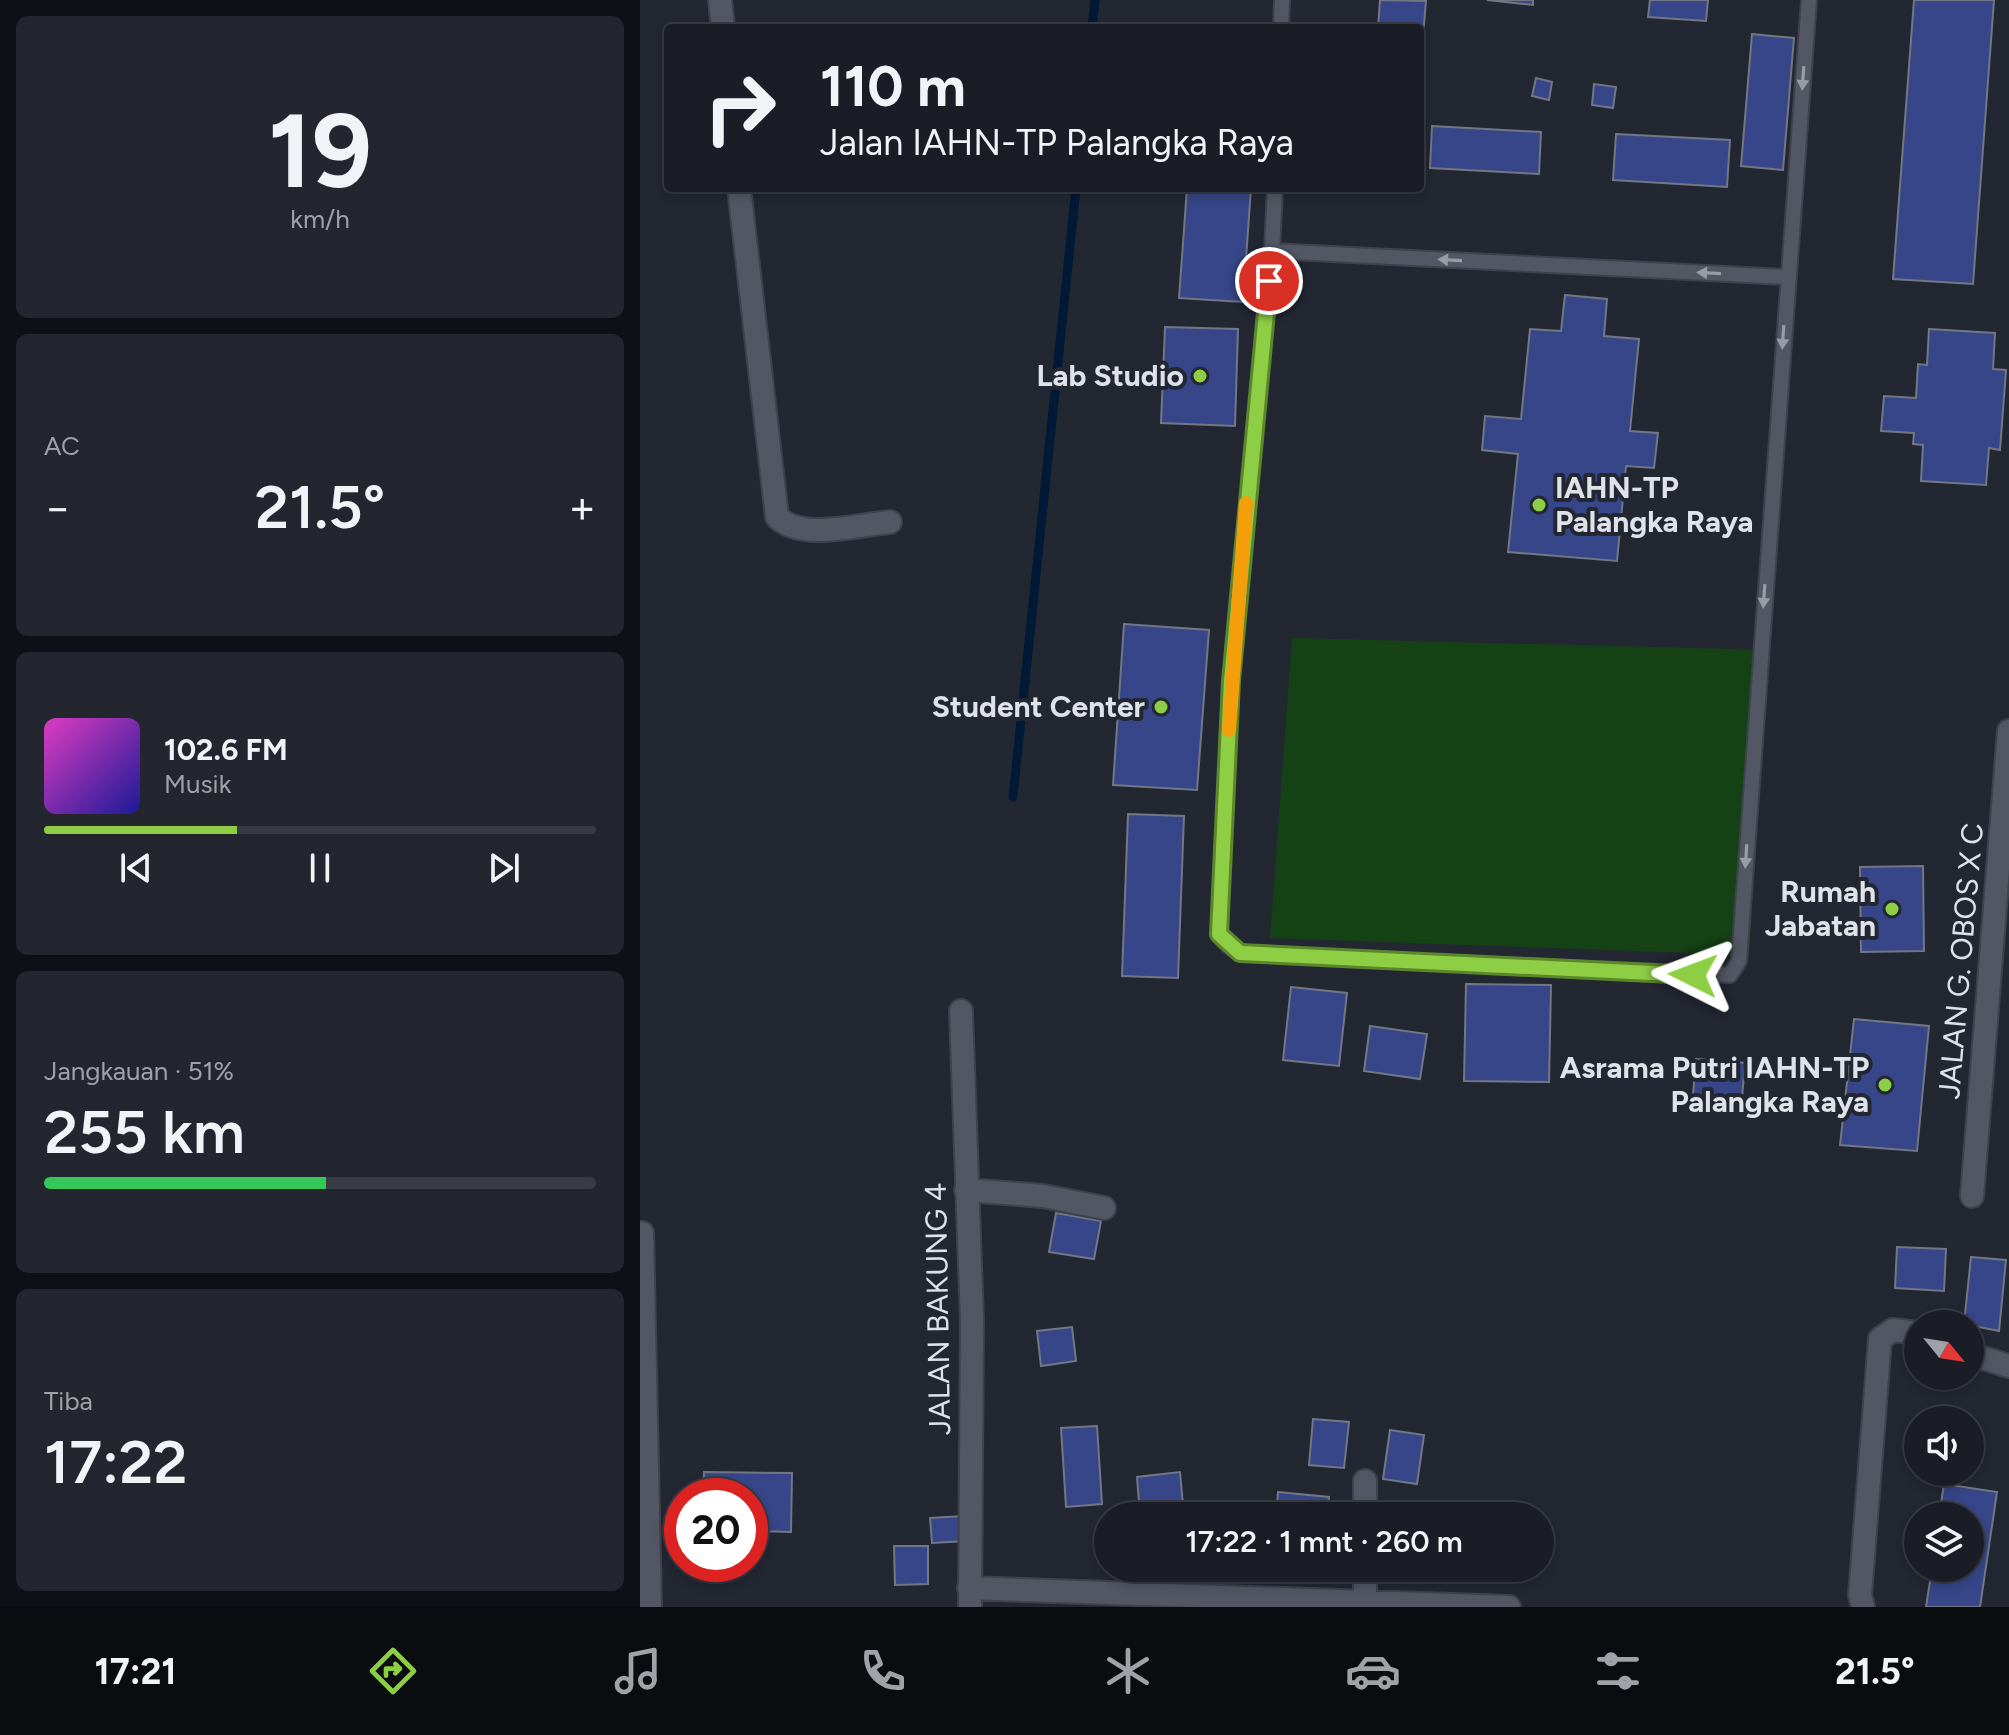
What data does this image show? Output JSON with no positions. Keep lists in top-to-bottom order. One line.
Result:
{"streets":{"street":["JALAN G. OBOS X C","JALAN BAKUNG 4"]},"places":["Lab Studio","IAHN-TP Palangka Raya","Student Center","Rumah Jabatan","Asrama Putri IAHN-TP Palangka Raya"],"north":"bottom right","page":{"tile":[["19","km/h"],"AC",["Jangkauan · 51%","255 km"],["Tiba","17:22"]],"turn":["110 m","Jalan IAHN-TP Palangka Raya"],"heat":["−","21.5°","+"],"song":["102.6 FM","Musik"],"limit":"20","trip":"17:22 · 1 mnt · 260 m","tabs":["17:21","21.5°"]}}
